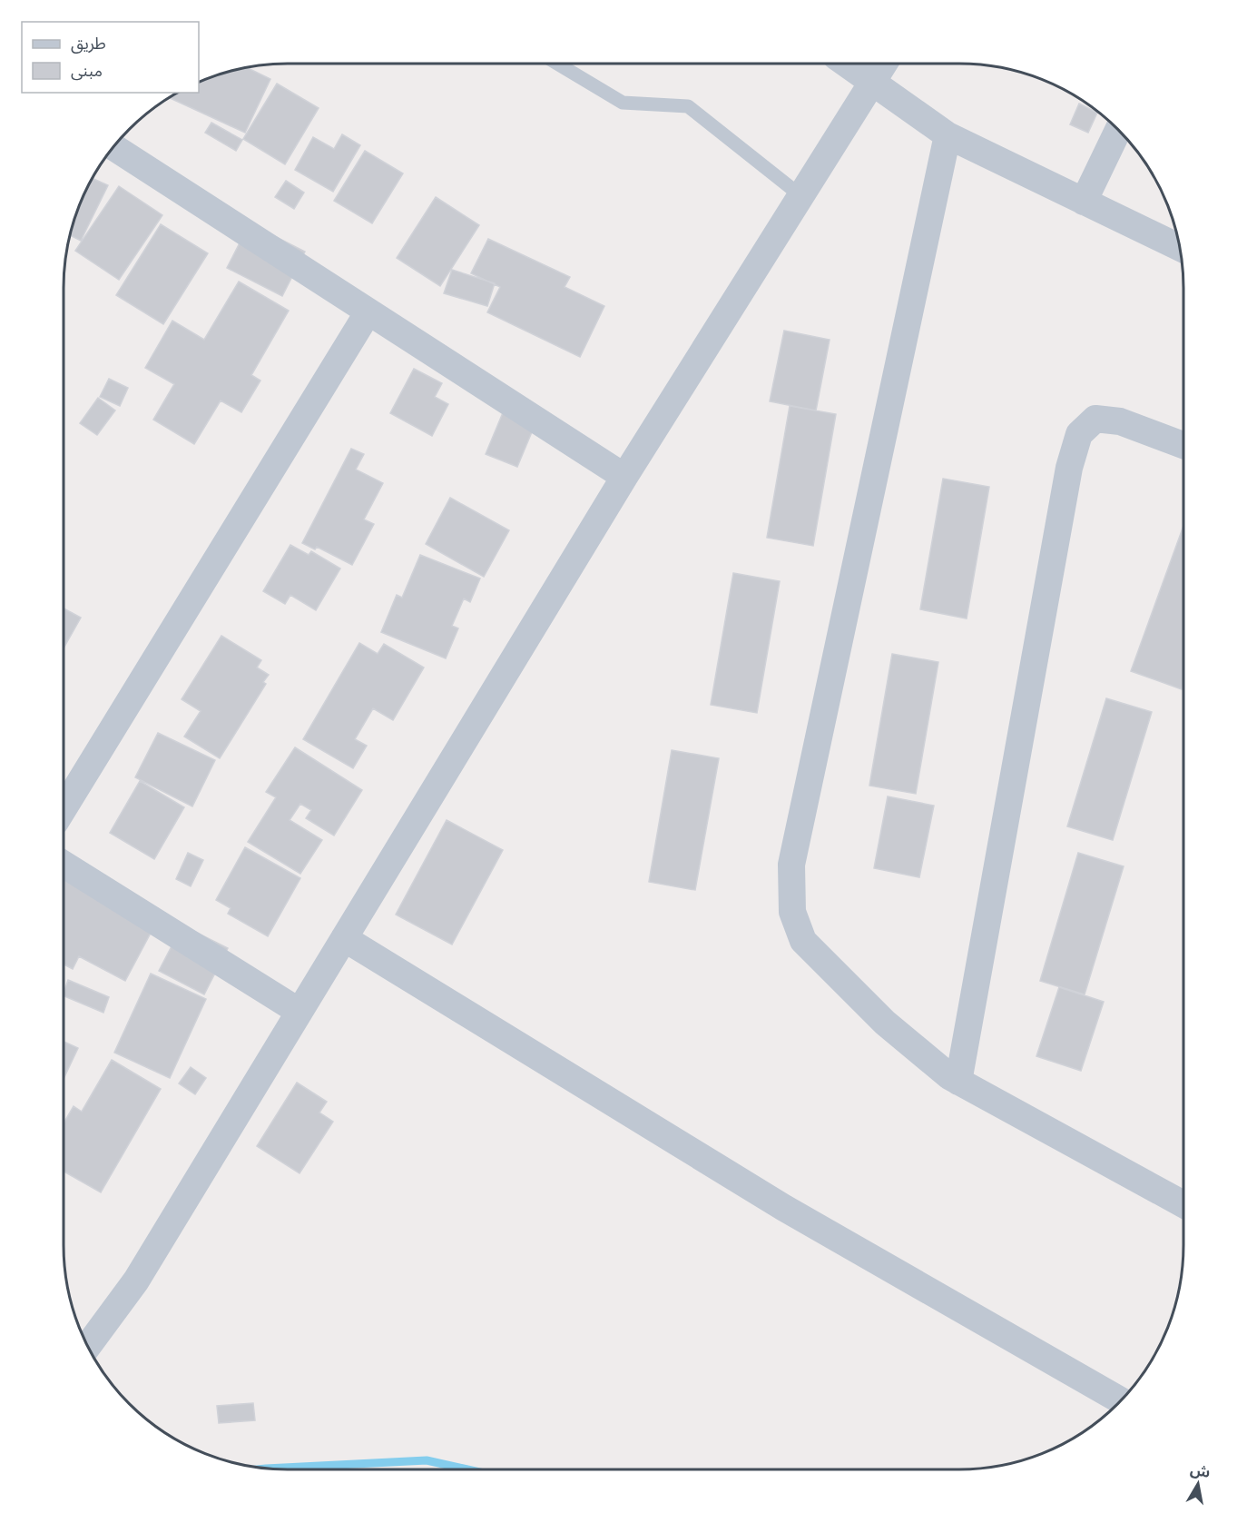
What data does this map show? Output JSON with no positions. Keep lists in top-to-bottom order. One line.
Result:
{"legend":["طريق","مبنى"],"north":"top"}
